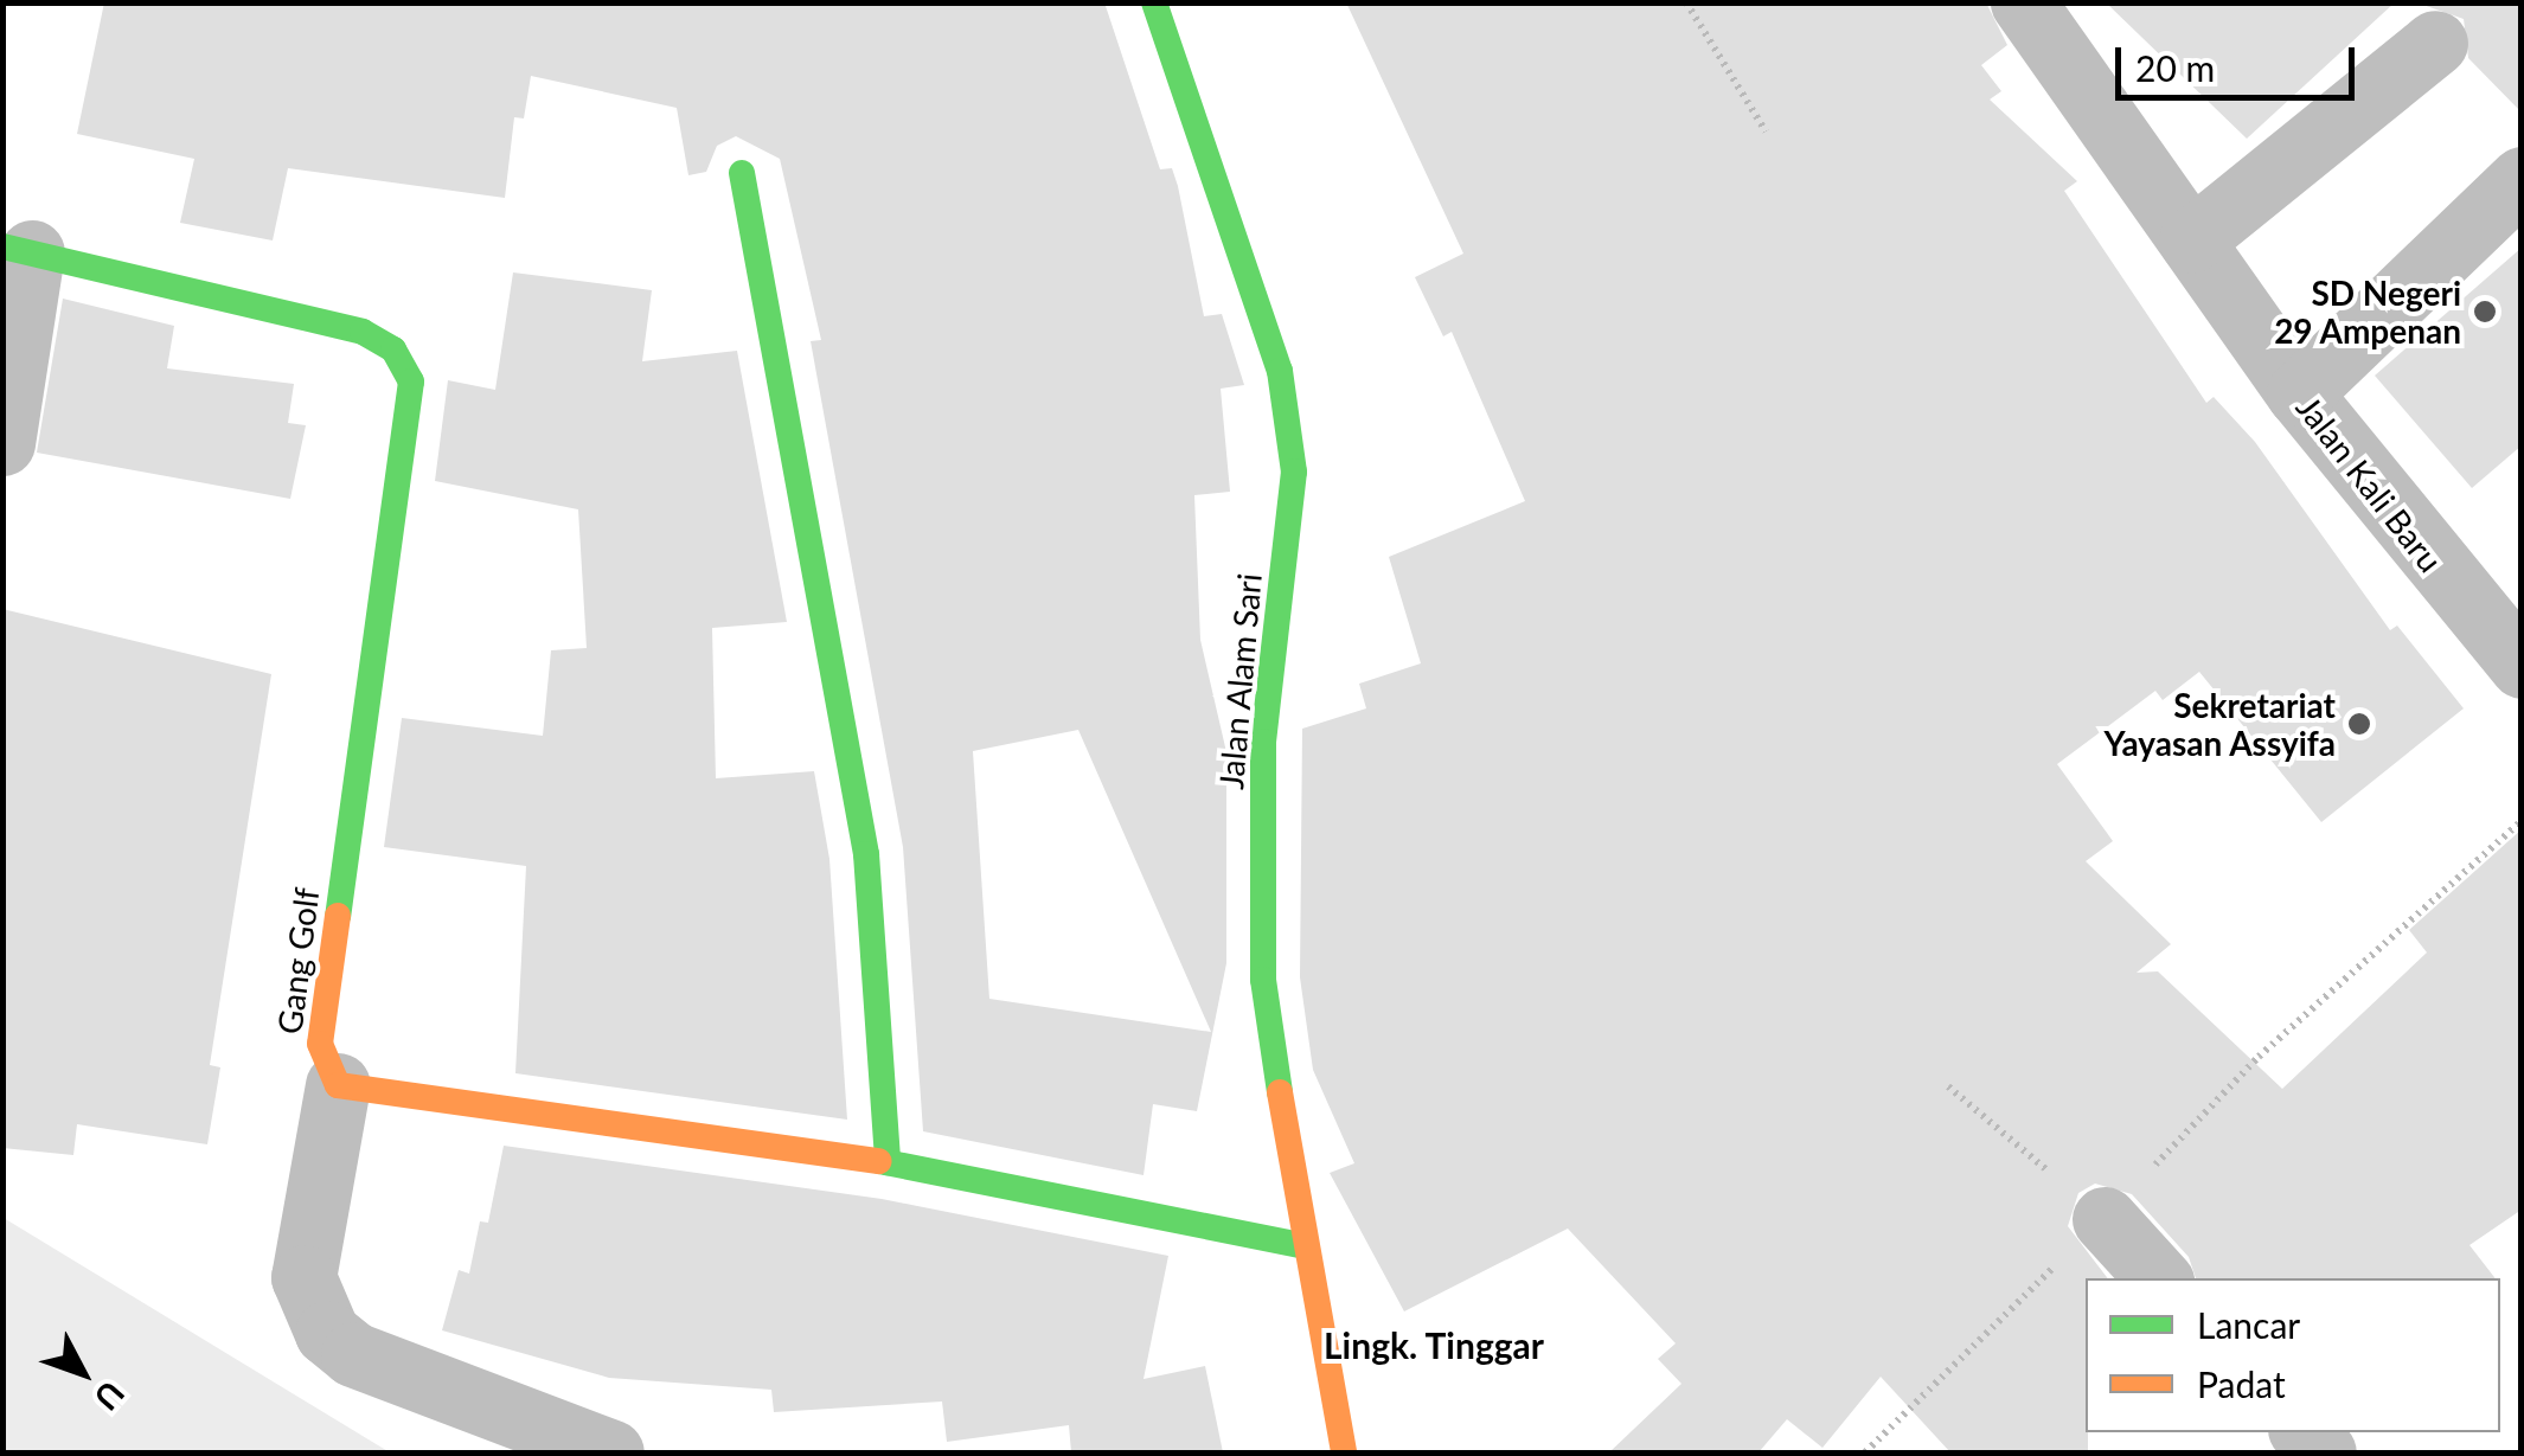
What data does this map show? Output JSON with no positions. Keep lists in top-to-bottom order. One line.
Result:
{"streets":{"street":["Jalan Kali Baru","Jalan Alam Sari","Gang Golf"]},"districts":["Lingk. Tinggar"],"places":["SD Negeri 29 Ampenan","Sekretariat Yayasan Assyifa"],"legend":["Lancar","Padat"],"scale_bar":"20 m","north":"bottom right"}
